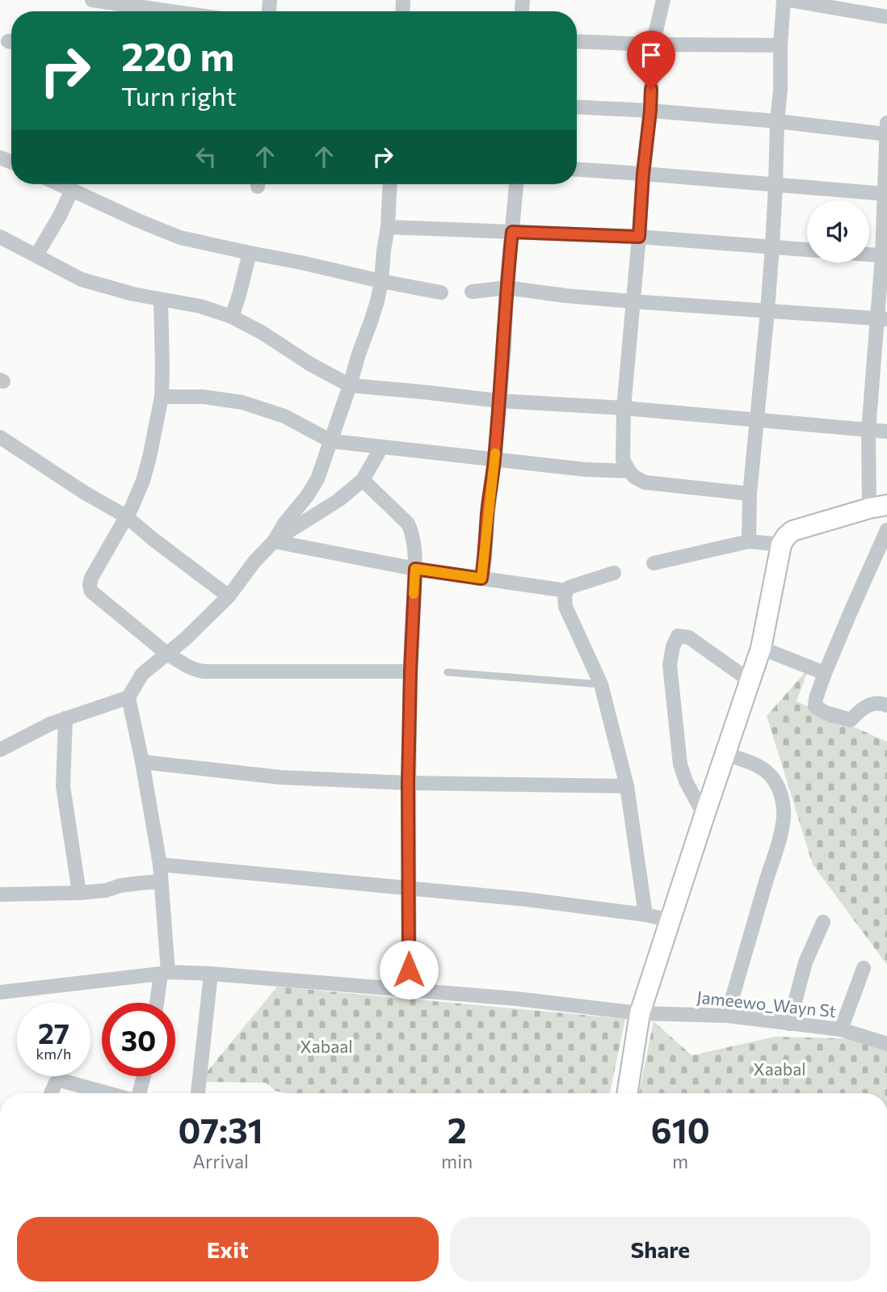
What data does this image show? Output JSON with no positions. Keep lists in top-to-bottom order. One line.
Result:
{"streets":{"street":["Jameewo_Wayn St"]},"parks":["Xabaal","Xaabal"],"page":{"turn":["220 m","Turn right"],"speed":"27 km/h","limit":"30","eta":["07:31","Arrival","2","min","610","m"],"buttons":["Exit","Share"]}}
